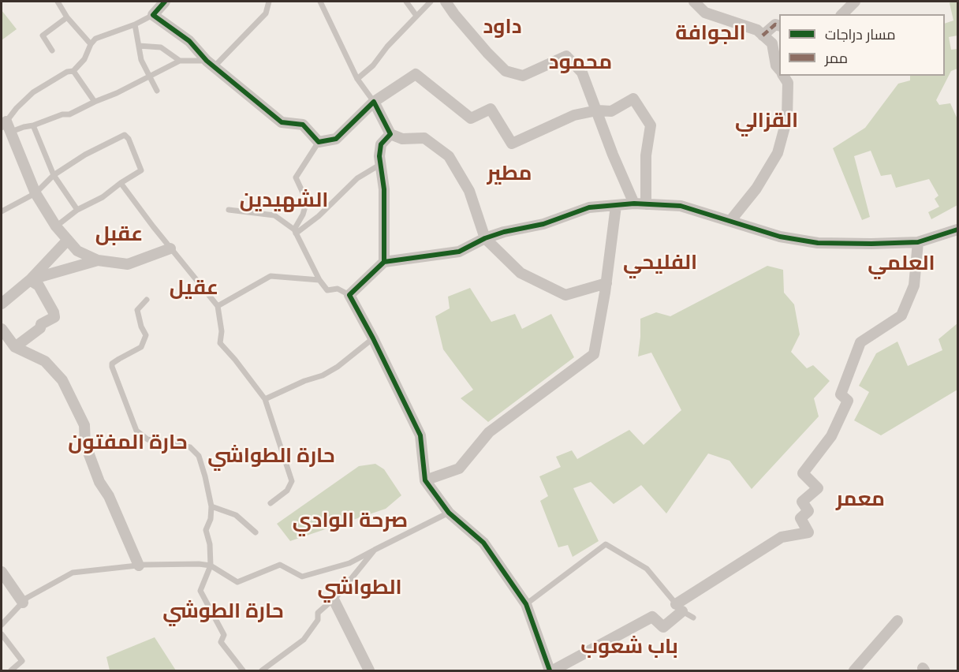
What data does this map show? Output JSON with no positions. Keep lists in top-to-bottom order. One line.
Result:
{"districts":["داود","الجوافة","محمود","القزالي","مطير","الشهيدين","عقبل","الفليحي","العلمي","عقيل","حارة المفتون","حارة الطواشي","معمر","صرحة الوادي","الطواشي","حارة الطوشي","باب شعوب"],"legend":["مسار دراجات","ممر"]}
